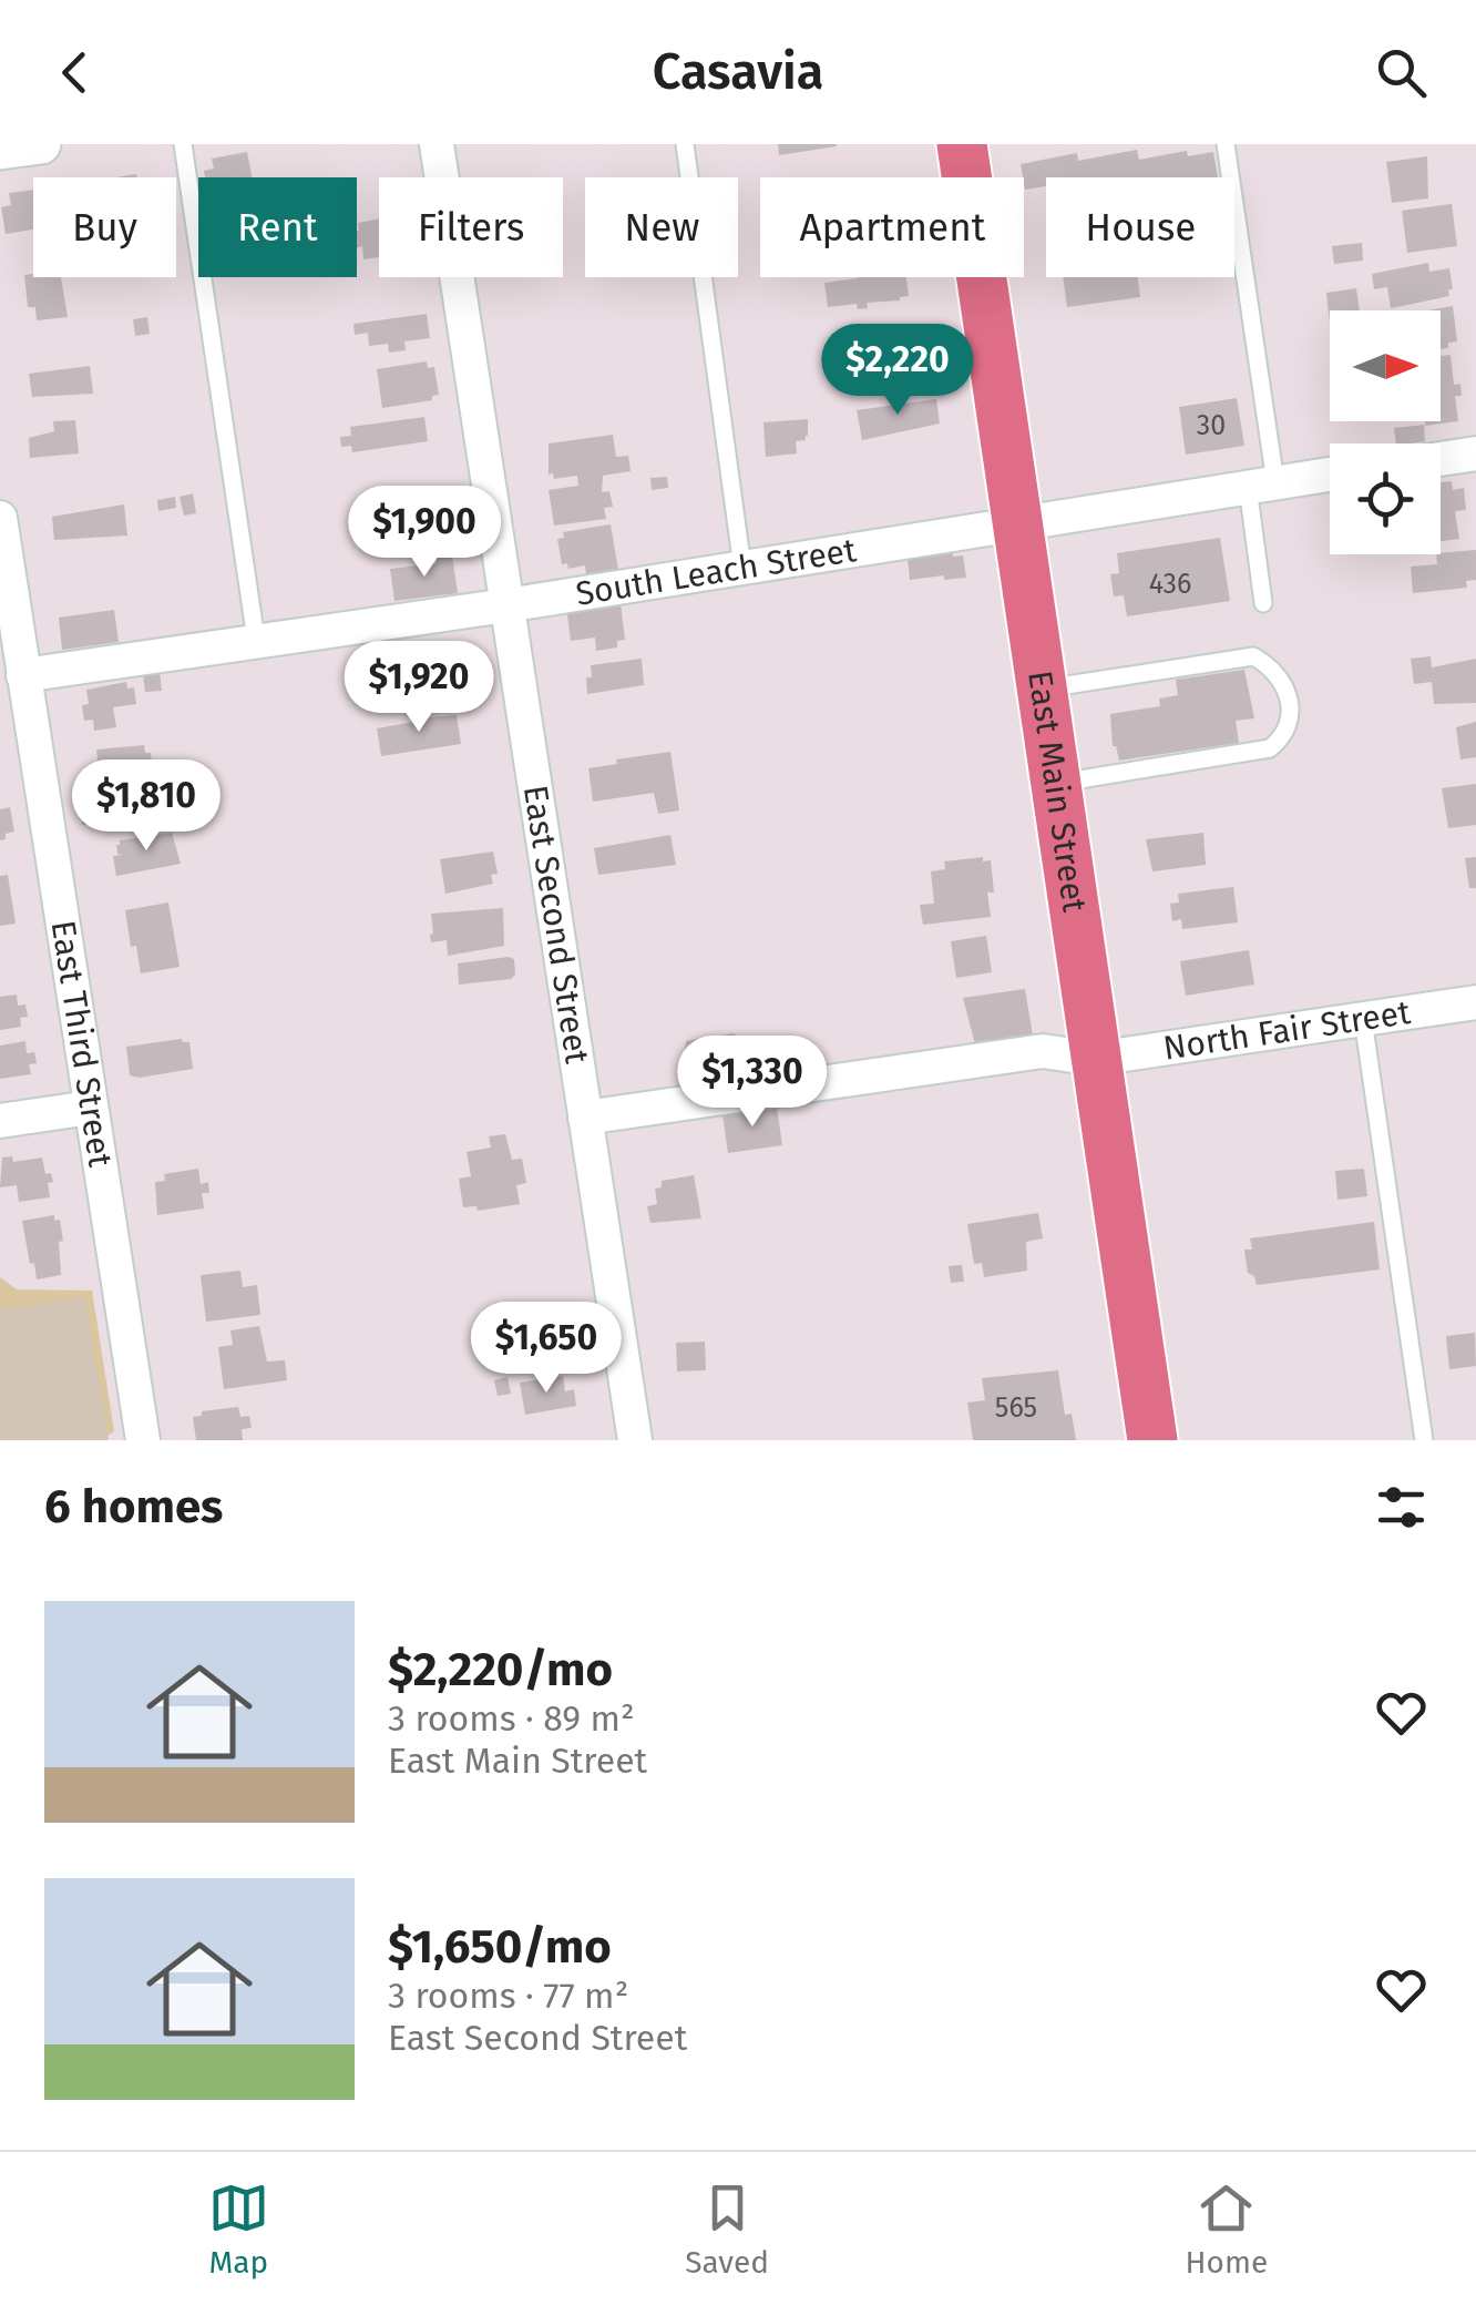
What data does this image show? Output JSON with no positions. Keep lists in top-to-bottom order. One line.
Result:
{"streets":{"main road":["East Main Street"],"street":["South Leach Street","East Second Street","North Fair Street","East Third Street"]},"crossings":[["South Leach Street","East Main Street"],["South Leach Street","East Second Street"],["South Leach Street","East Third Street"],["East Main Street","North Fair Street"],["East Second Street","North Fair Street"]],"house_numbers":["30","436","565"],"north":"right","page":{"header":"Casavia","chip":["Buy","Rent","Filters","New","Apartment","House"],"price":["$2,220","$1,900","$1,920","$1,810","$1,330","$1,650"],"heading":"6 homes","list":[{"name":"$2,220/mo","note":"3 rooms · 89 m² · East Main Street"},{"name":"$1,650/mo","note":"3 rooms · 77 m² · East Second Street"}],"tabs":["Map","Saved","Home"]}}
